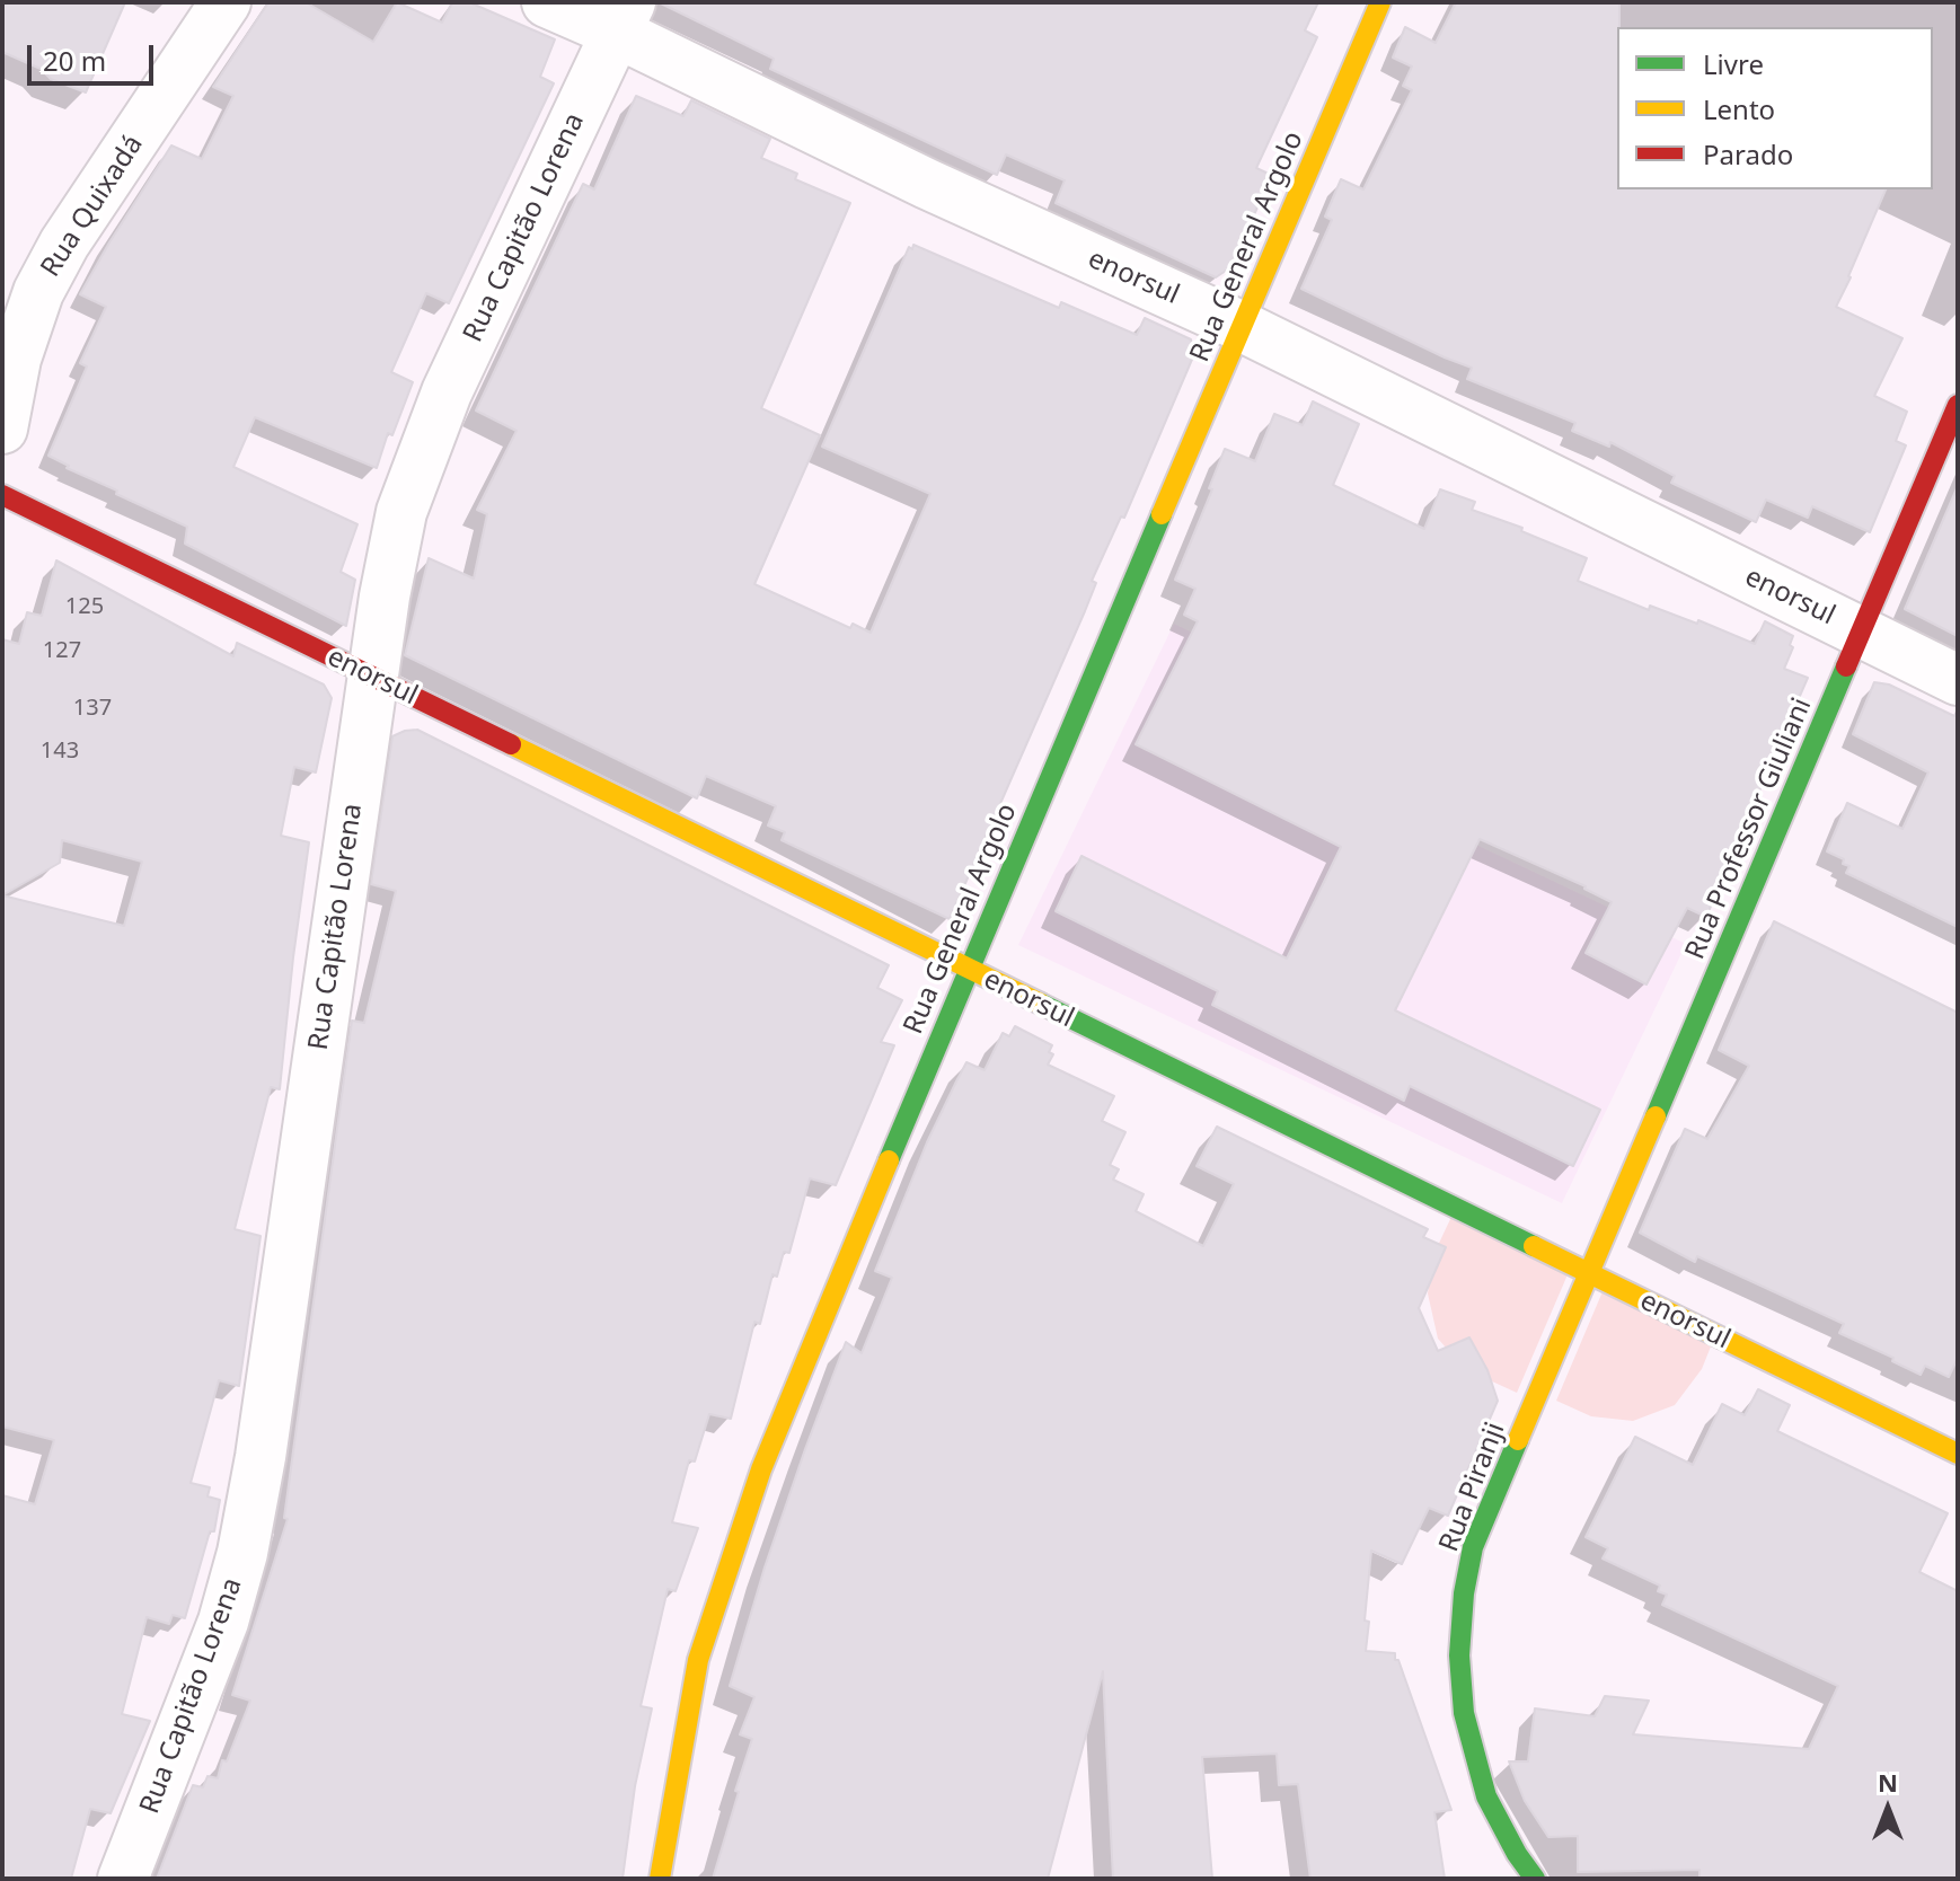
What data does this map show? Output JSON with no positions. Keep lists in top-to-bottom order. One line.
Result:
{"streets":{"street":["Rua Quixadá","Rua Capitão Lorena","Rua General Argolo","enorsul","Rua Professor Giuliani","Rua Piranji"]},"crossings":[["Rua Capitão Lorena","enorsul"],["Rua General Argolo","enorsul"],["enorsul","Rua Professor Giuliani"],["enorsul","Rua Piranji"],["Rua Professor Giuliani","Rua Piranji"]],"house_numbers":["125","127","137","143"],"legend":["Livre","Lento","Parado"],"scale_bar":"20 m","north":"top"}
